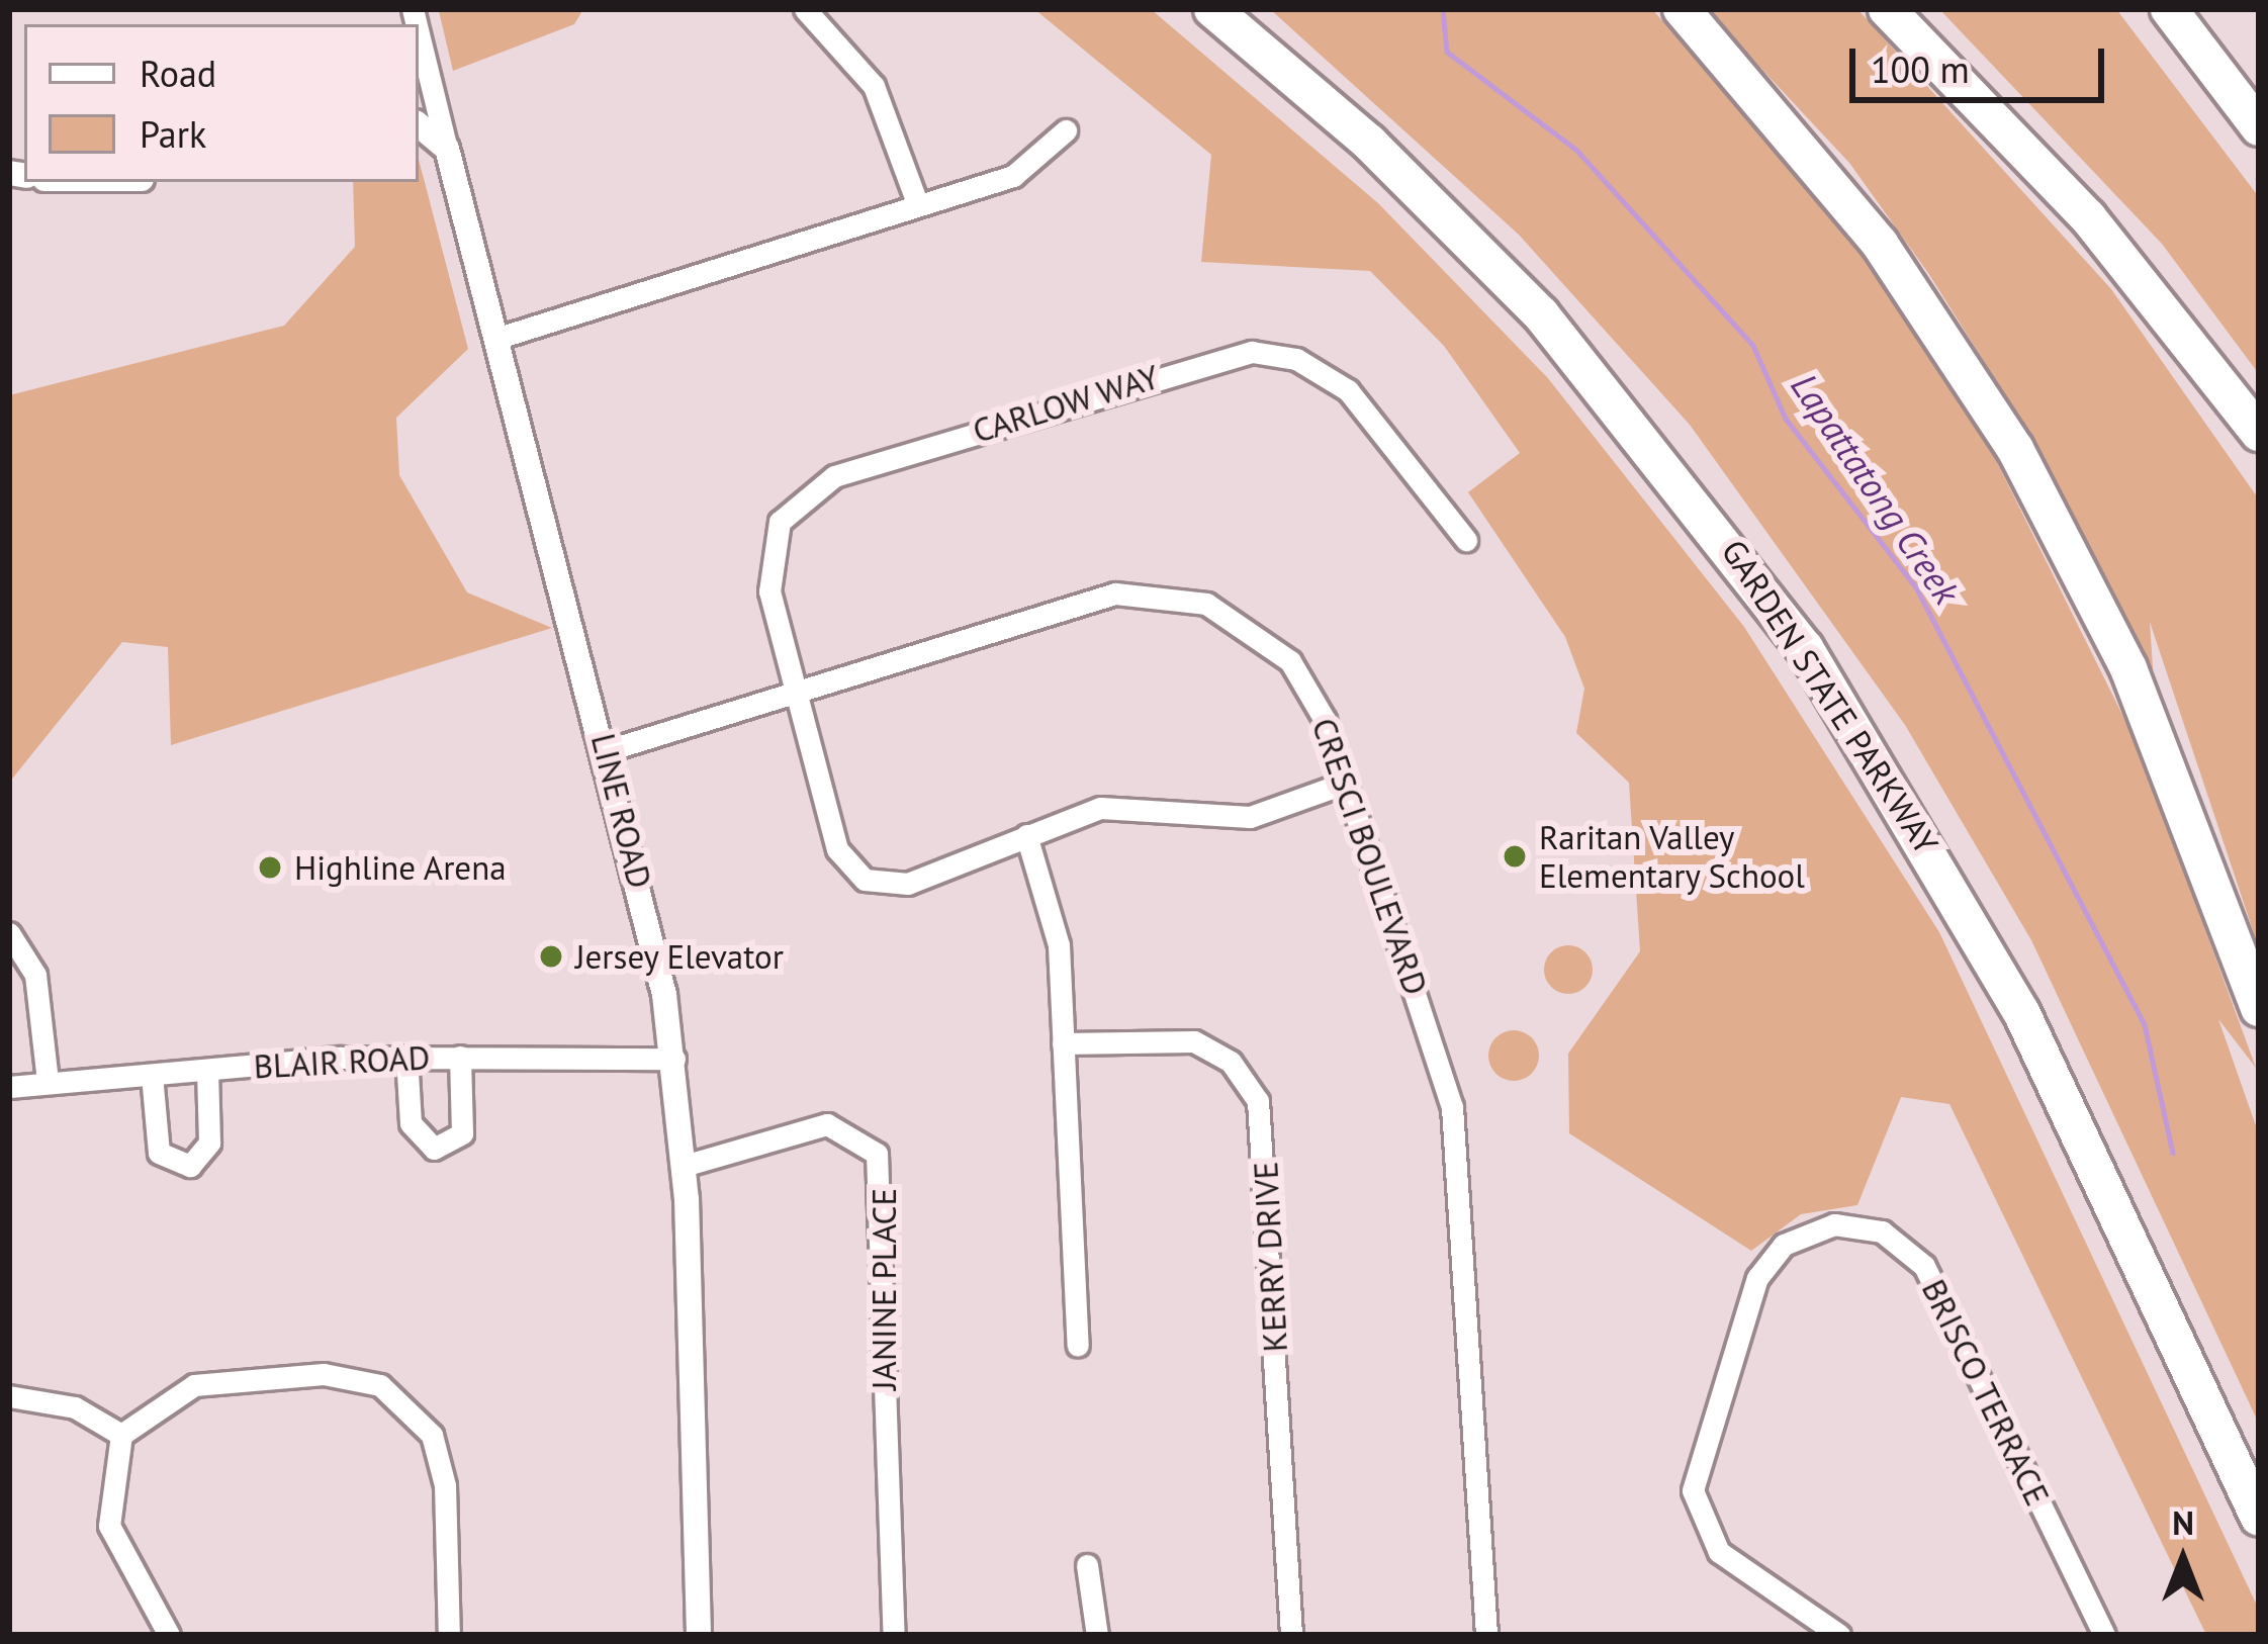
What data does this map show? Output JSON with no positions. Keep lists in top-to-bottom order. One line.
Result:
{"streets":{"highway":["GARDEN STATE PARKWAY"],"street":["CARLOW WAY","LINE ROAD","CRESCI BOULEVARD","BLAIR ROAD","KERRY DRIVE","JANINE PLACE","BRISCO TERRACE"]},"crossings":[["CARLOW WAY","CRESCI BOULEVARD"],["LINE ROAD","CRESCI BOULEVARD"],["LINE ROAD","BLAIR ROAD"],["LINE ROAD","JANINE PLACE"]],"water":["Lapattatong Creek"],"places":["Raritan Valley Elementary School","Highline Arena","Jersey Elevator"],"legend":["Road","Park"],"scale_bar":"100 m","north":"top"}
